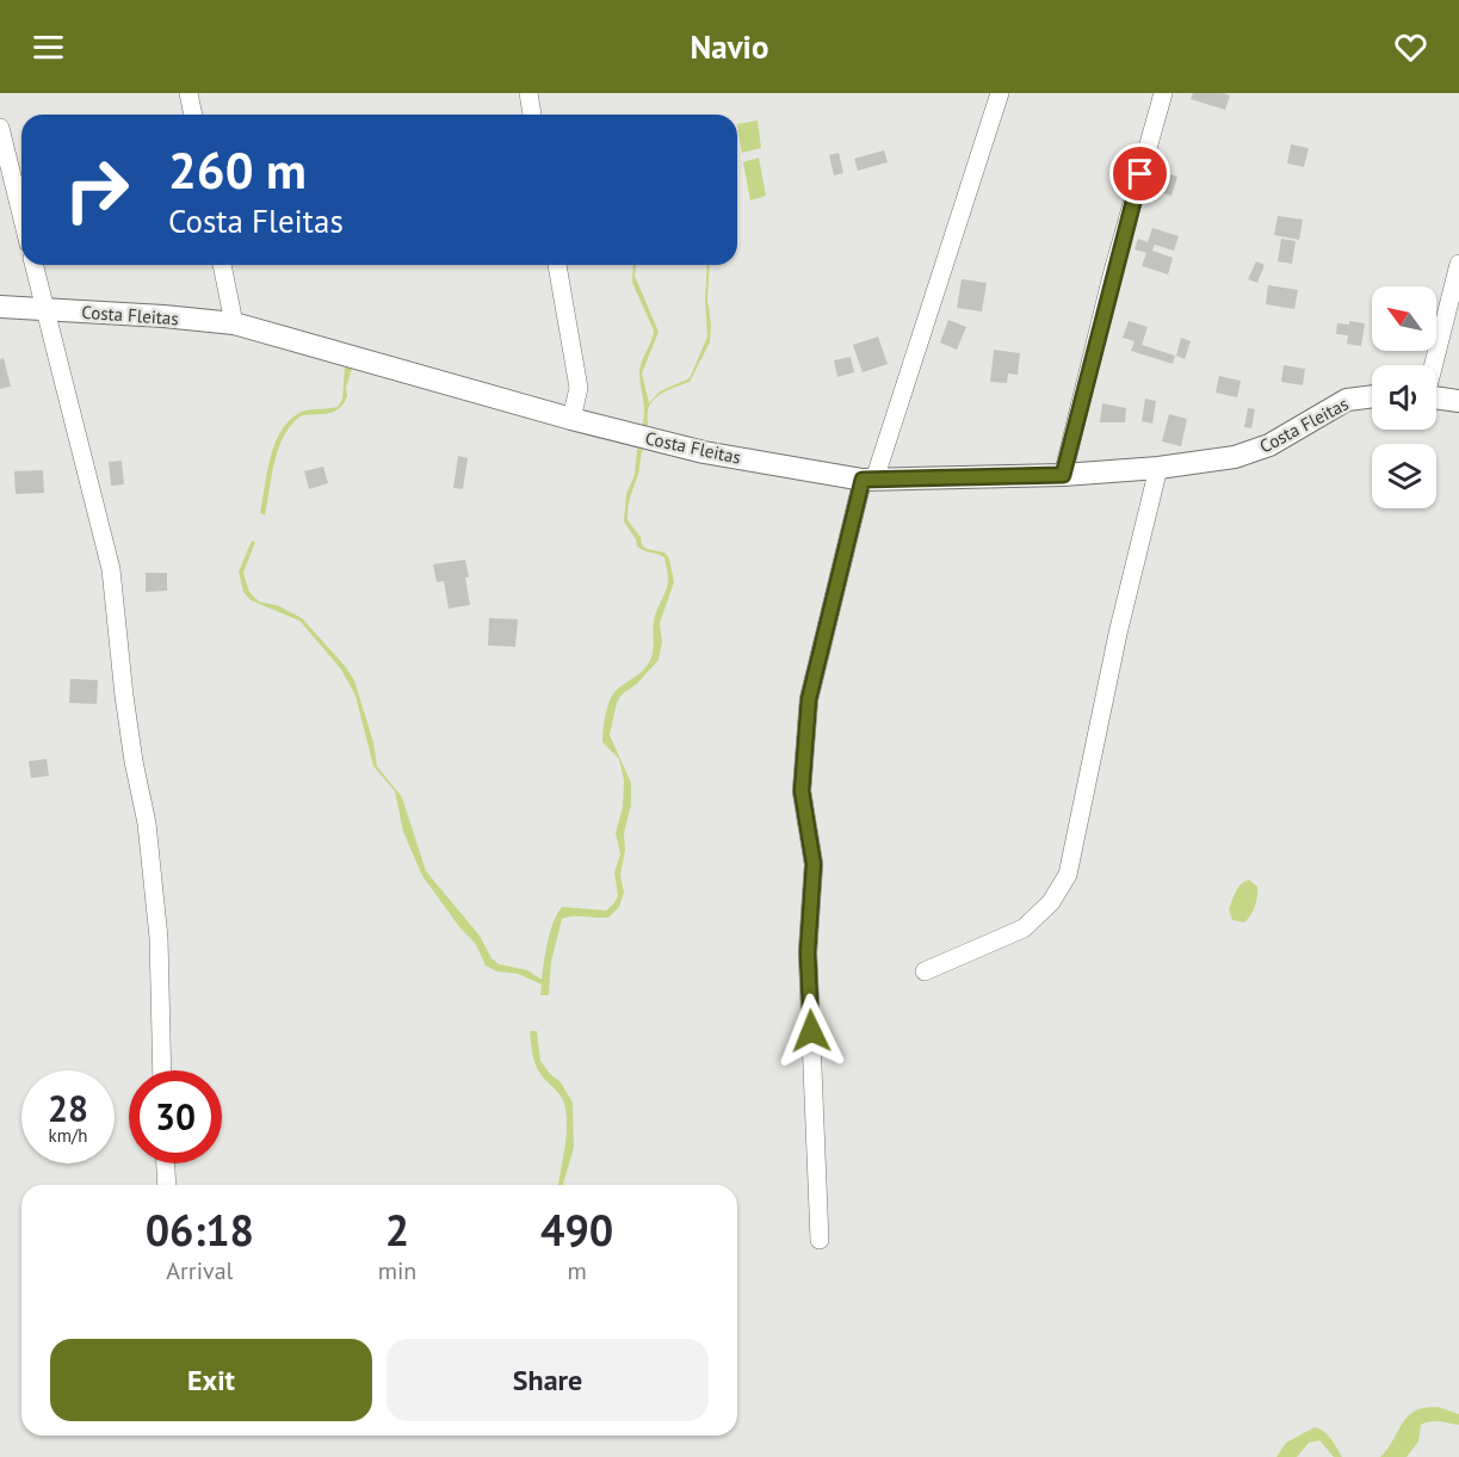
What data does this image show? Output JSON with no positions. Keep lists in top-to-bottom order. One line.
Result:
{"streets":{"main road":["Costa Fleitas"]},"north":"top left","page":{"header":"Navio","turn":["260 m","Costa Fleitas"],"speed":"28 km/h","limit":"30","eta":["06:18","Arrival","2","min","490","m"],"buttons":["Exit","Share"]}}
